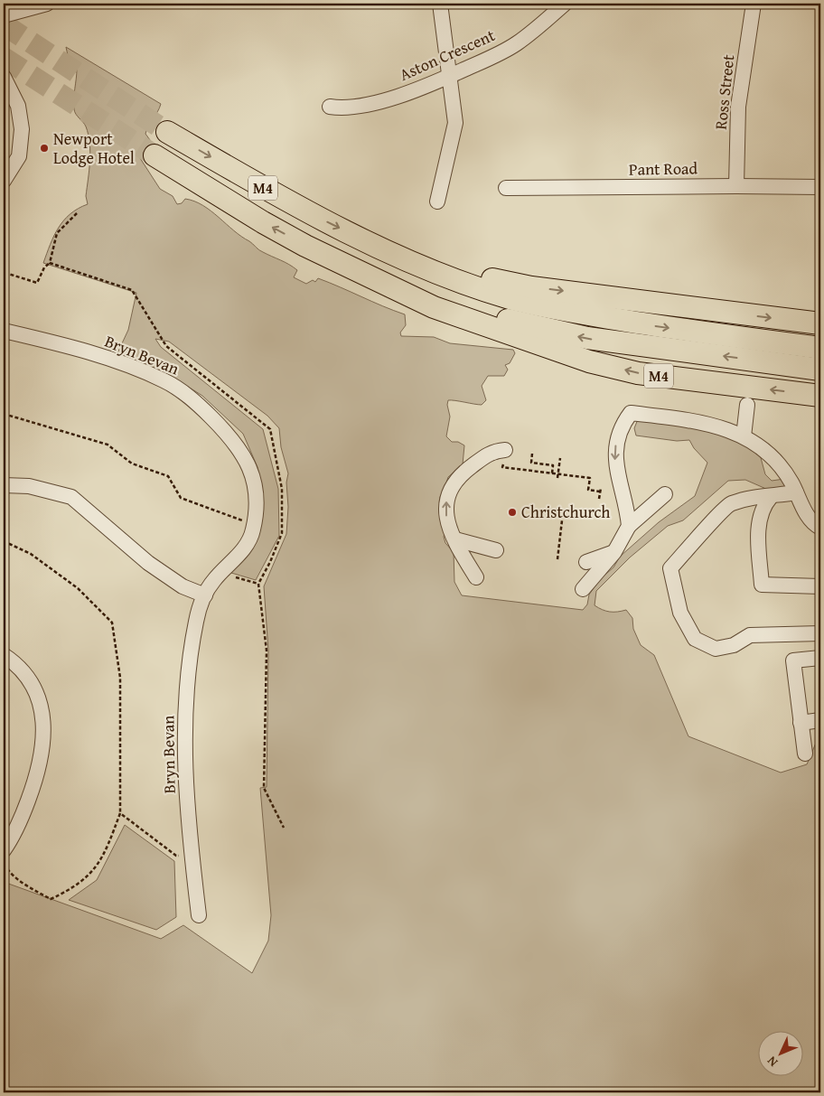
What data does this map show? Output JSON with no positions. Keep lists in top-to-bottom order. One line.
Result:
{"streets":{"highway":["M4"],"street":["Aston Crescent","Ross Street","Pant Road","Bryn Bevan"]},"crossings":[["Ross Street","Pant Road"]],"places":["Newport Lodge Hotel","Christchurch"],"north":"bottom left"}
